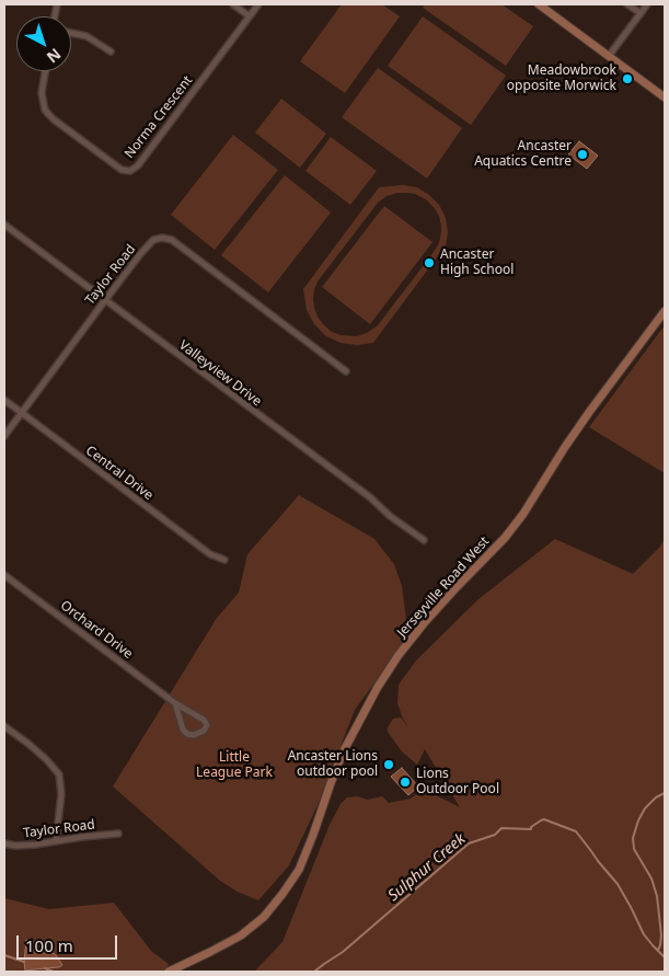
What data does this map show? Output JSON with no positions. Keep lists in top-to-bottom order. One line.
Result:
{"streets":{"main road":["Jerseyville Road West"],"street":["Norma Crescent","Taylor Road","Valleyview Drive","Central Drive","Orchard Drive"]},"crossings":[["Taylor Road","Valleyview Drive"],["Taylor Road","Central Drive"]],"water":["Sulphur Creek"],"parks":["Little League Park"],"places":["Meadowbrook opposite Morwick","Ancaster Aquatics Centre","Ancaster High School","Ancaster Lions outdoor pool","Lions Outdoor Pool"],"scale_bar":"100 m","north":"bottom right"}
